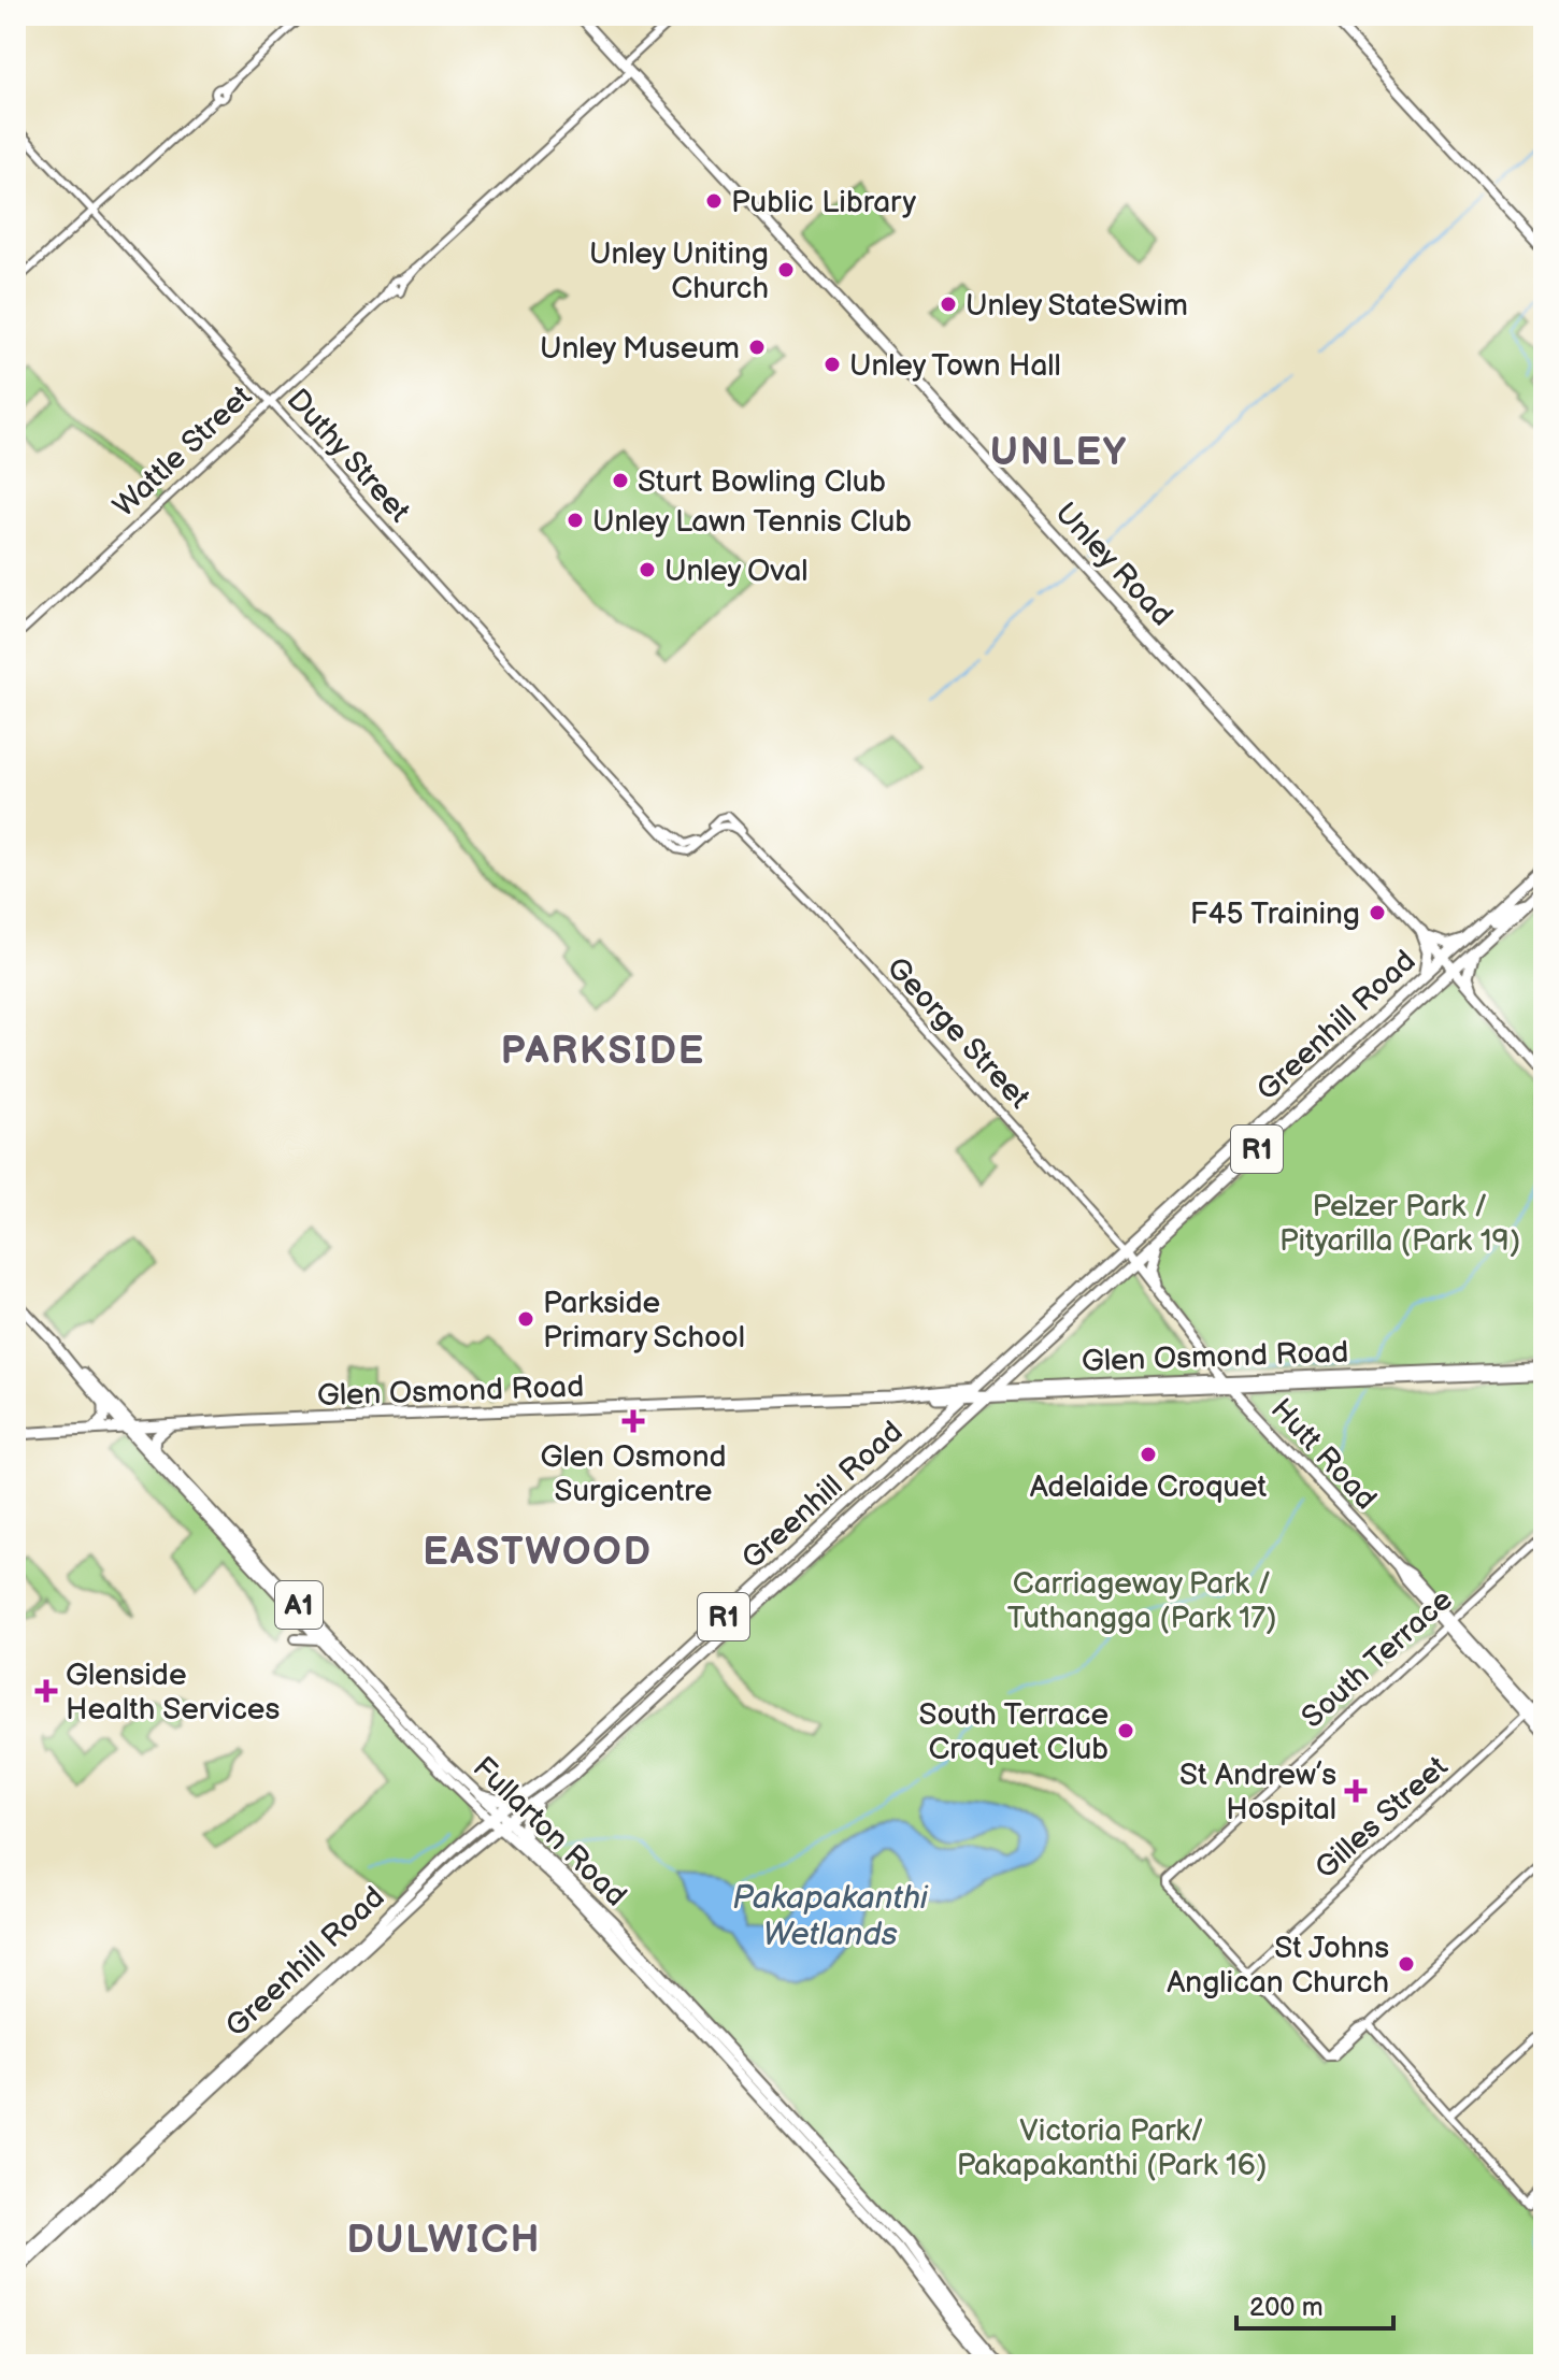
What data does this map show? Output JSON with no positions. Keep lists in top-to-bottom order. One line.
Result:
{"streets":{"highway":["Greenhill Road","R1","Glen Osmond Road","Fullarton Road"],"main road":["Unley Road","Hutt Road","A1"],"street":["Wattle Street","Duthy Street","George Street","South Terrace","Gilles Street"]},"crossings":[["Wattle Street","Duthy Street"],["Wattle Street","Unley Road"],["Duthy Street","George Street"],["Unley Road","Greenhill Road"],["Greenhill Road","George Street"],["Greenhill Road","R1"],["Greenhill Road","Glen Osmond Road"],["Greenhill Road","Hutt Road"],["Greenhill Road","Fullarton Road"],["George Street","Hutt Road"],["R1","Fullarton Road"],["Glen Osmond Road","Hutt Road"],["Glen Osmond Road","Fullarton Road"],["Hutt Road","South Terrace"],["Hutt Road","Gilles Street"],["South Terrace","Gilles Street"]],"districts":["UNLEY","PARKSIDE","EASTWOOD","DULWICH"],"water":["Pakapakanthi Wetlands"],"parks":["Pelzer Park / Pityarilla (Park 19)","Carriageway Park / Tuthangga (Park 17)","Victoria Park/ Pakapakanthi (Park 16)"],"places":{"other":["Public Library","Unley Uniting Church","Unley StateSwim","Unley Museum","Unley Town Hall","Sturt Bowling Club","Unley Lawn Tennis Club","Unley Oval","F45 Training","Parkside Primary School","Adelaide Croquet","South Terrace Croquet Club","St Johns Anglican Church"],"health":["Glen Osmond Surgicentre","Glenside Health Services","St Andrew’s Hospital"]},"scale_bar":"200 m"}
